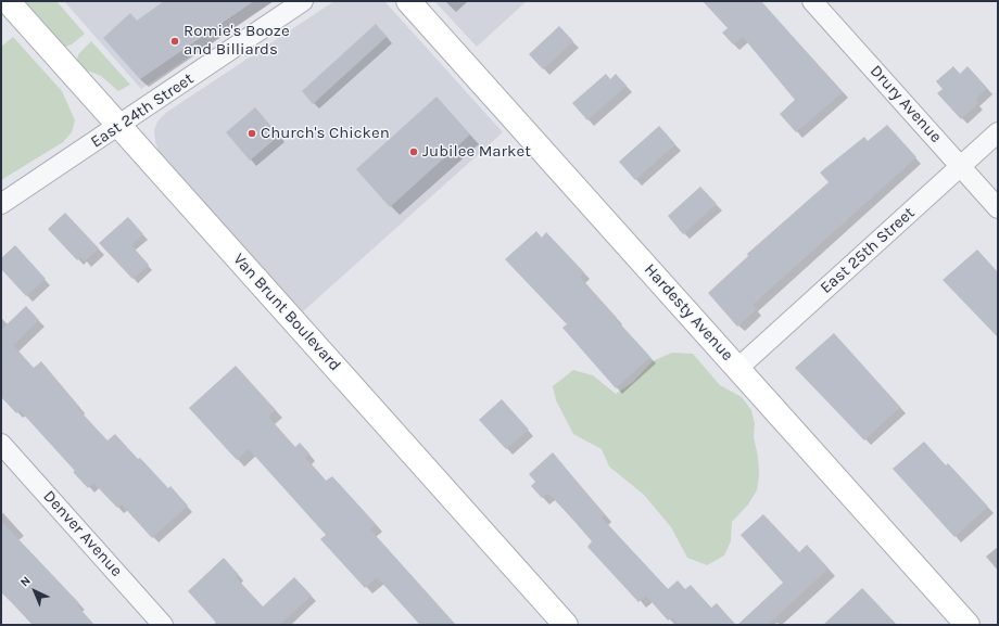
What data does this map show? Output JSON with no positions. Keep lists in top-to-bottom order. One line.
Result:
{"streets":{"street":["Drury Avenue","East 24th Street","East 25th Street","Van Brunt Boulevard","Hardesty Avenue","Denver Avenue"]},"crossings":[["Drury Avenue","East 25th Street"],["East 24th Street","Van Brunt Boulevard"],["East 25th Street","Hardesty Avenue"]],"places":["Romie's Booze and Billiards","Church's Chicken","Jubilee Market"],"north":"top left"}
